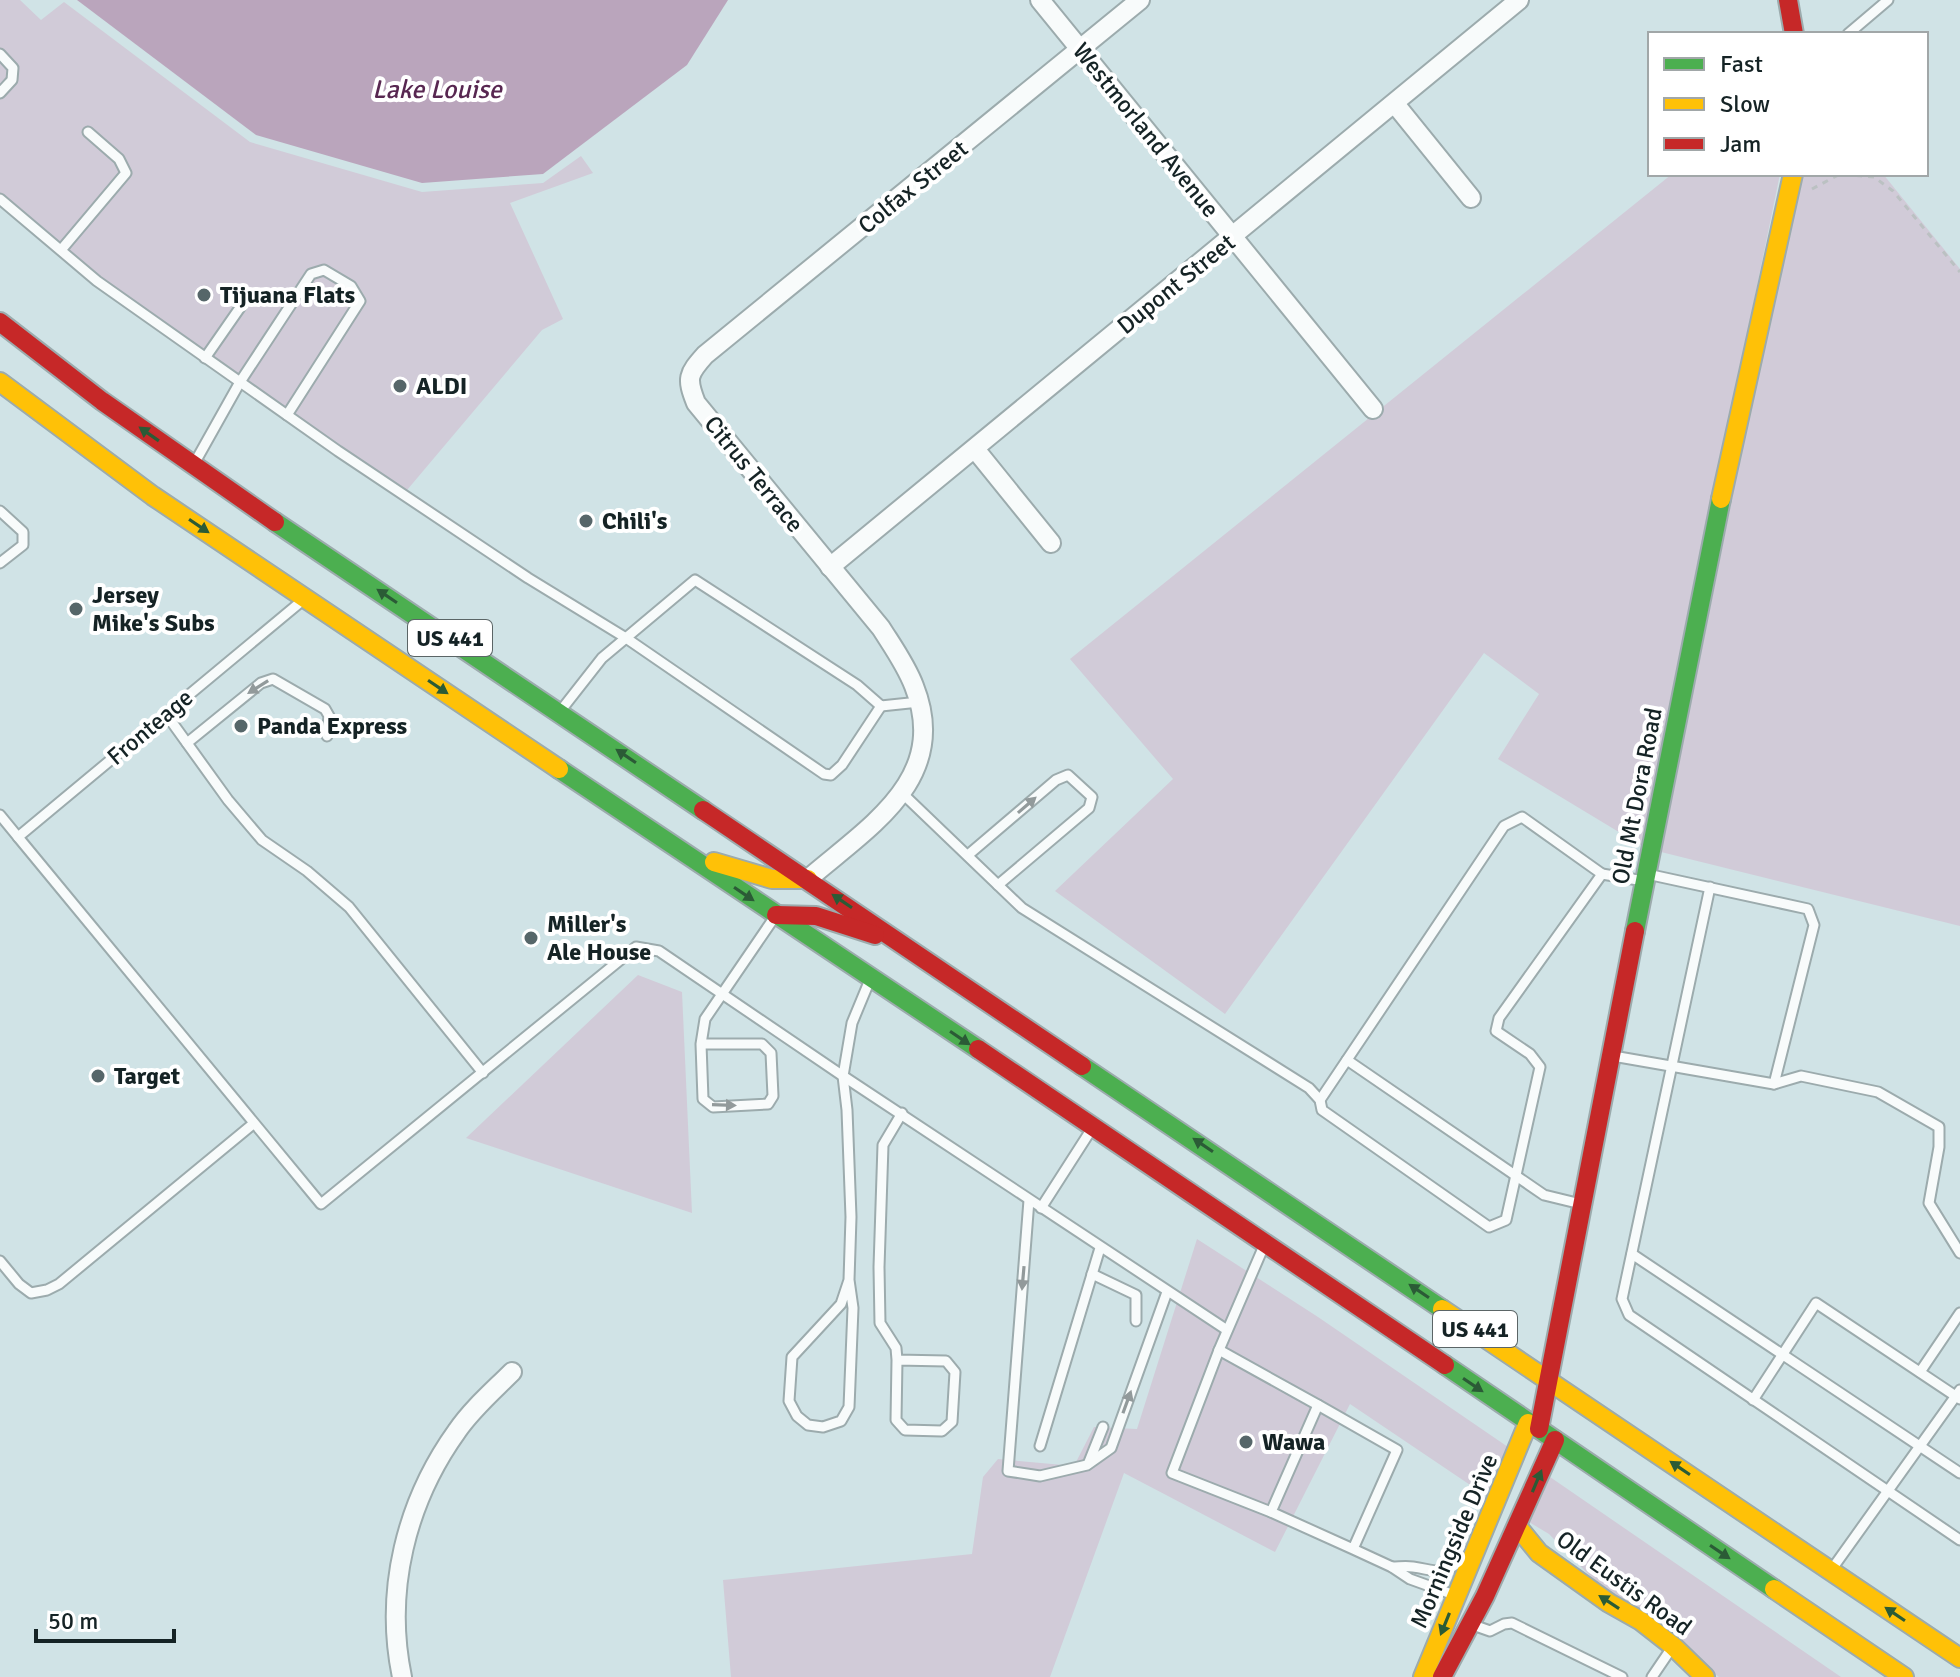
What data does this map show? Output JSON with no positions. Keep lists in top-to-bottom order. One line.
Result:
{"streets":{"main road":["US 441","Old Mt Dora Road","Morningside Drive","Old Eustis Road"],"street":["Westmorland Avenue","Colfax Street","Dupont Street","Citrus Terrace"],"lane":["Fronteage"]},"crossings":[["Westmorland Avenue","Colfax Street"],["Westmorland Avenue","Dupont Street"],["Colfax Street","Citrus Terrace"],["Dupont Street","Citrus Terrace"],["Citrus Terrace","US 441"],["US 441","Fronteage"],["US 441","Old Mt Dora Road"],["US 441","Morningside Drive"],["Old Mt Dora Road","Morningside Drive"],["Morningside Drive","Old Eustis Road"]],"water":["Lake Louise"],"places":["Tijuana Flats","ALDI","Chili's","Jersey Mike's Subs","Panda Express","Miller's Ale House","Target","Wawa"],"legend":["Fast","Slow","Jam"],"scale_bar":"50 m"}
